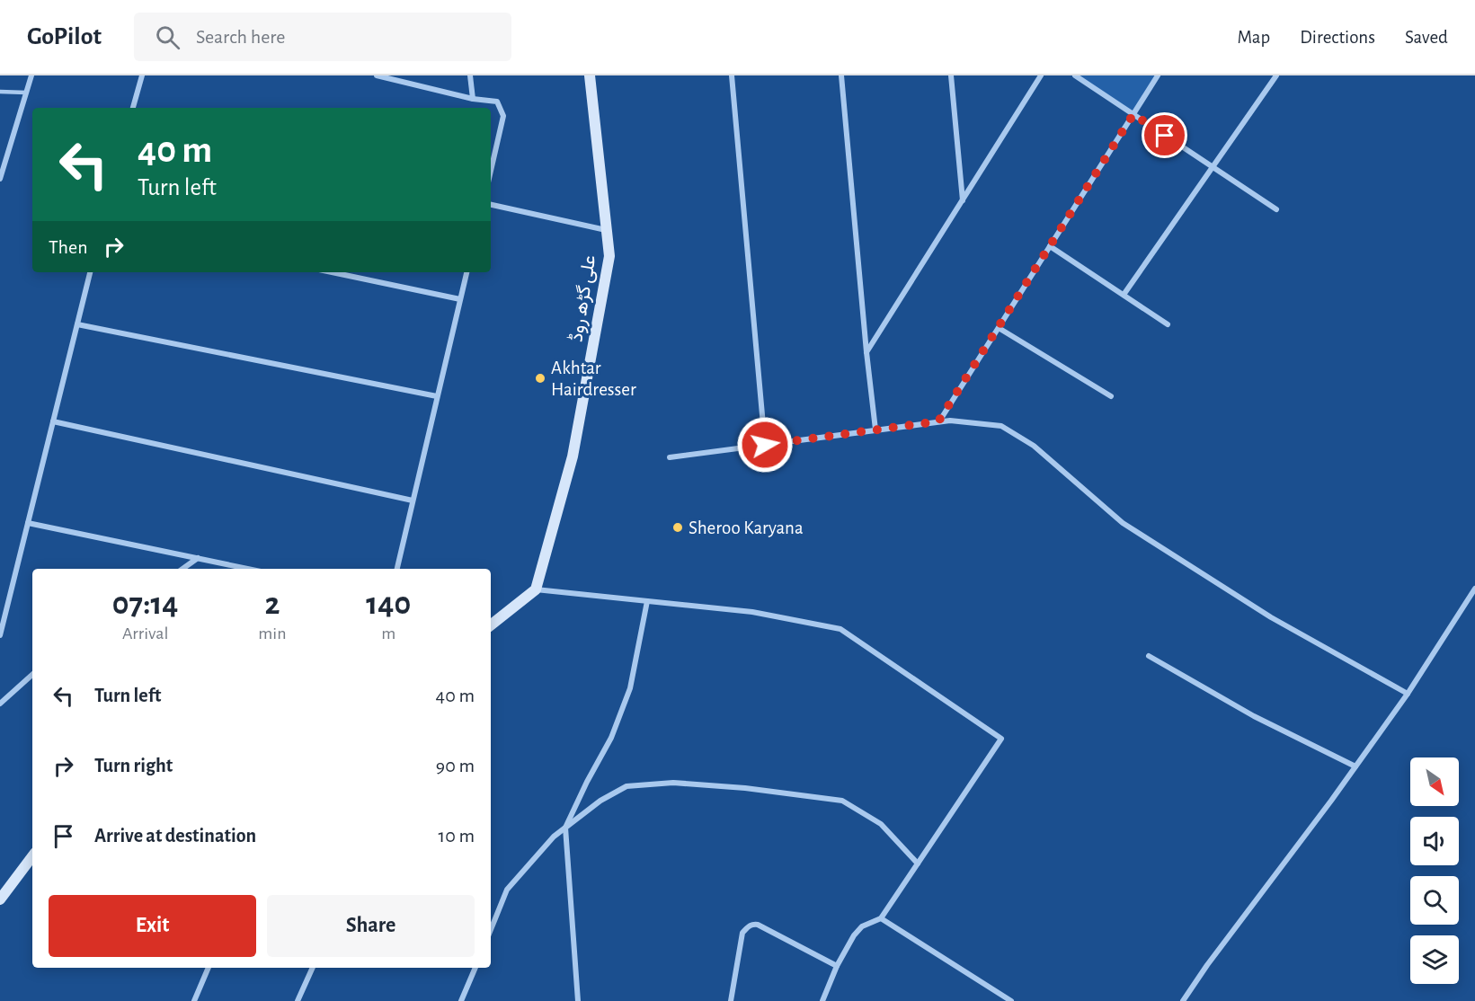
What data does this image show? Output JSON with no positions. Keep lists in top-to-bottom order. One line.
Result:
{"streets":{"main road":["علی گڑھ روڈ"]},"places":["Akhtar Hairdresser","Sheroo Karyana"],"north":"bottom right","page":{"header":"GoPilot","search":"Search here","nav":["Map","Directions","Saved"],"turn":["40 m","Turn left"],"then":"Then","eta":["07:14","Arrival","2","min","140","m"],"list":[{"name":"Turn left","value":"40 m"},{"name":"Turn right","value":"90 m"},{"name":"Arrive at destination","value":"10 m"}],"buttons":["Exit","Share"]}}
